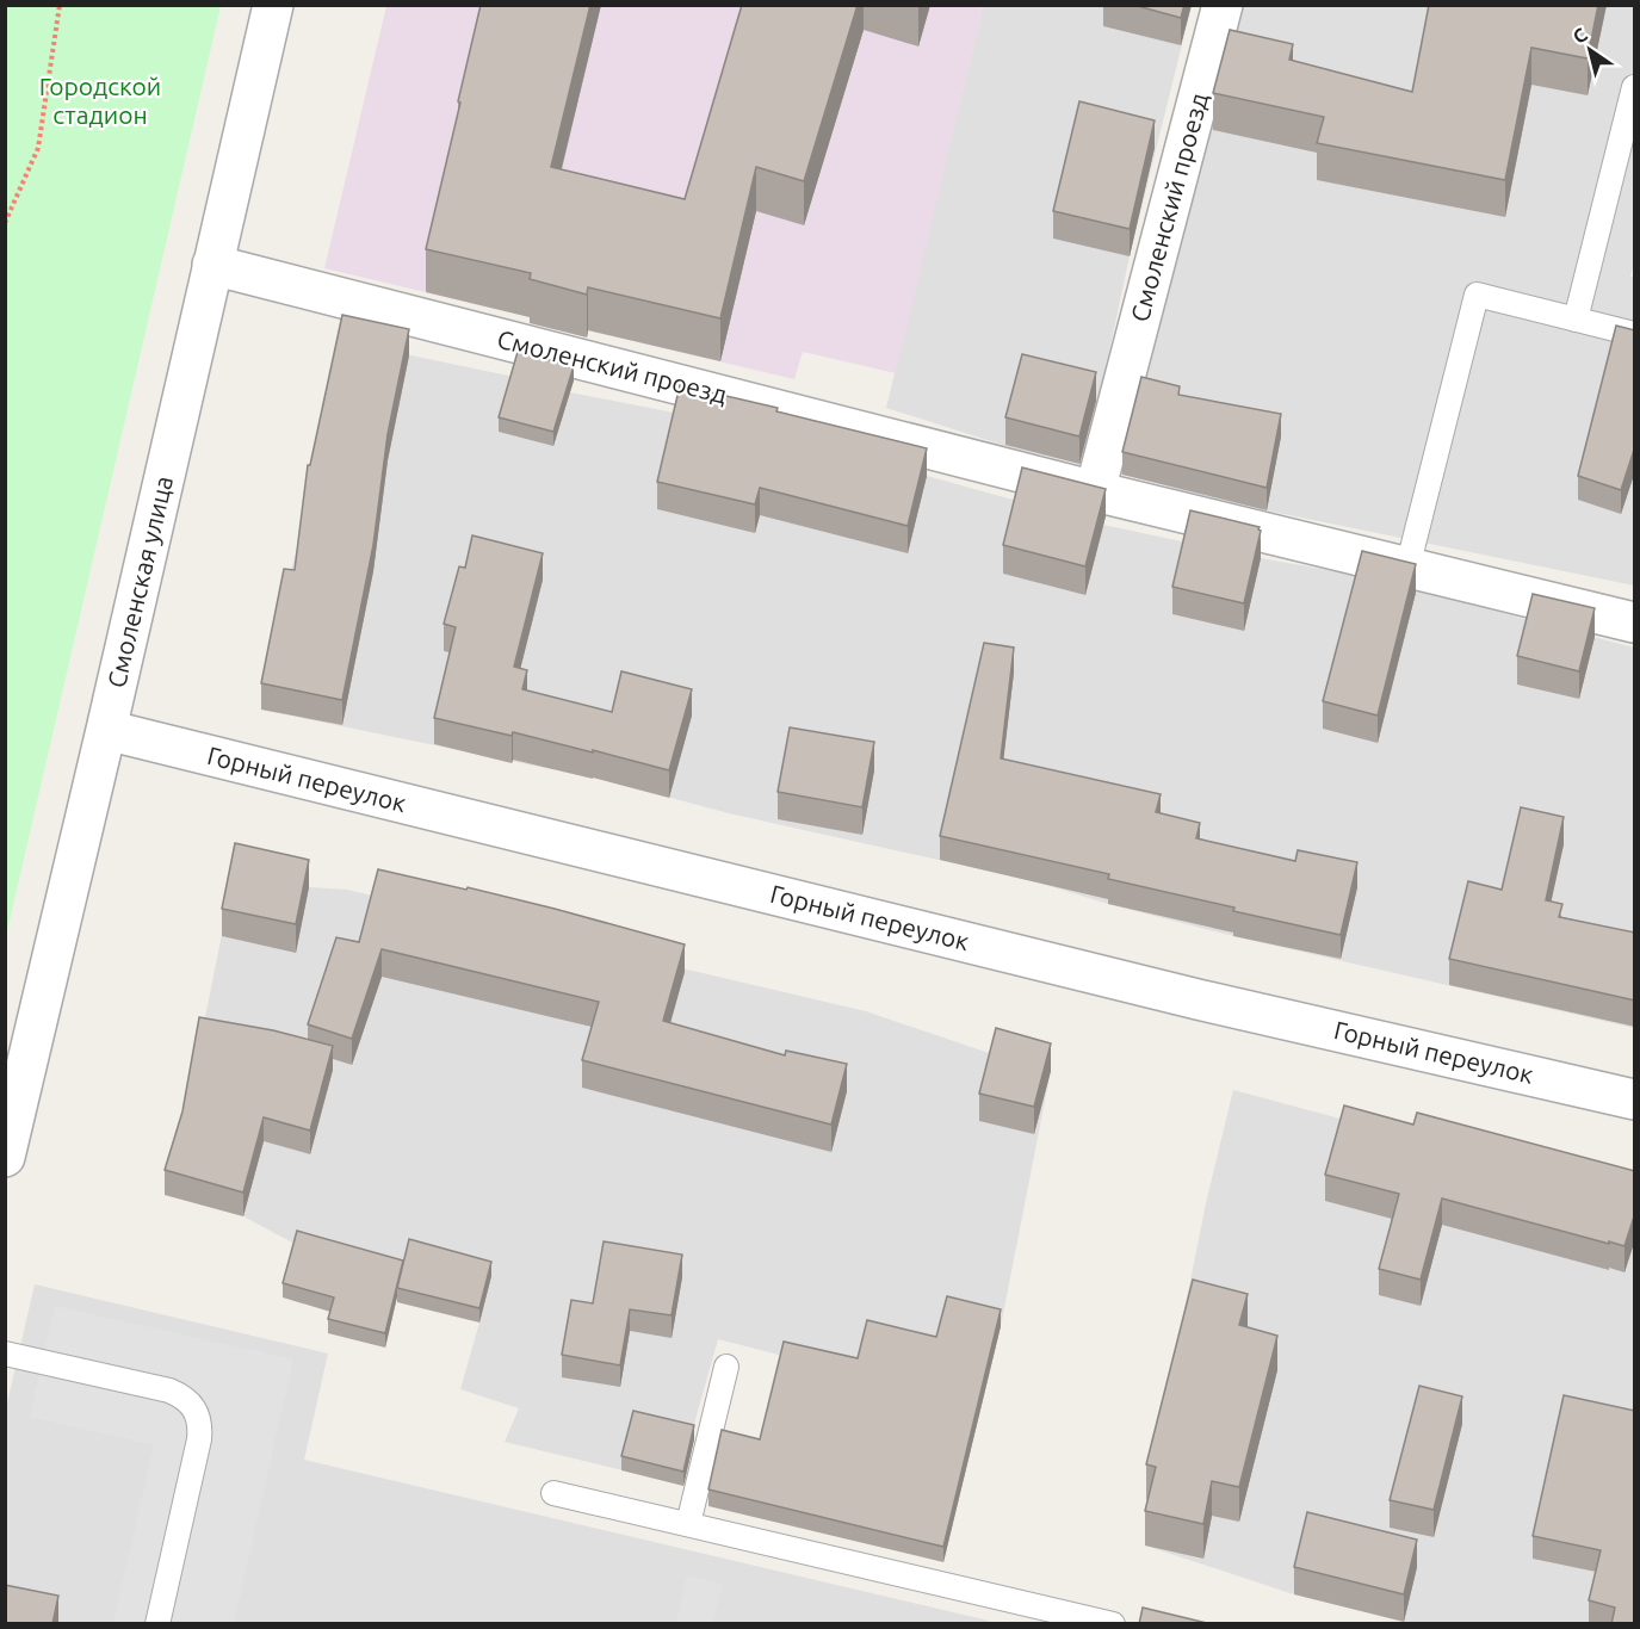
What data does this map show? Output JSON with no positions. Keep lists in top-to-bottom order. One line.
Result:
{"streets":{"street":["Смоленский проезд","Смоленская улица","Горный переулок"]},"crossings":[["Смоленский проезд","Смоленская улица"],["Смоленская улица","Горный переулок"]],"parks":["Городской стадион"],"north":"top left"}
